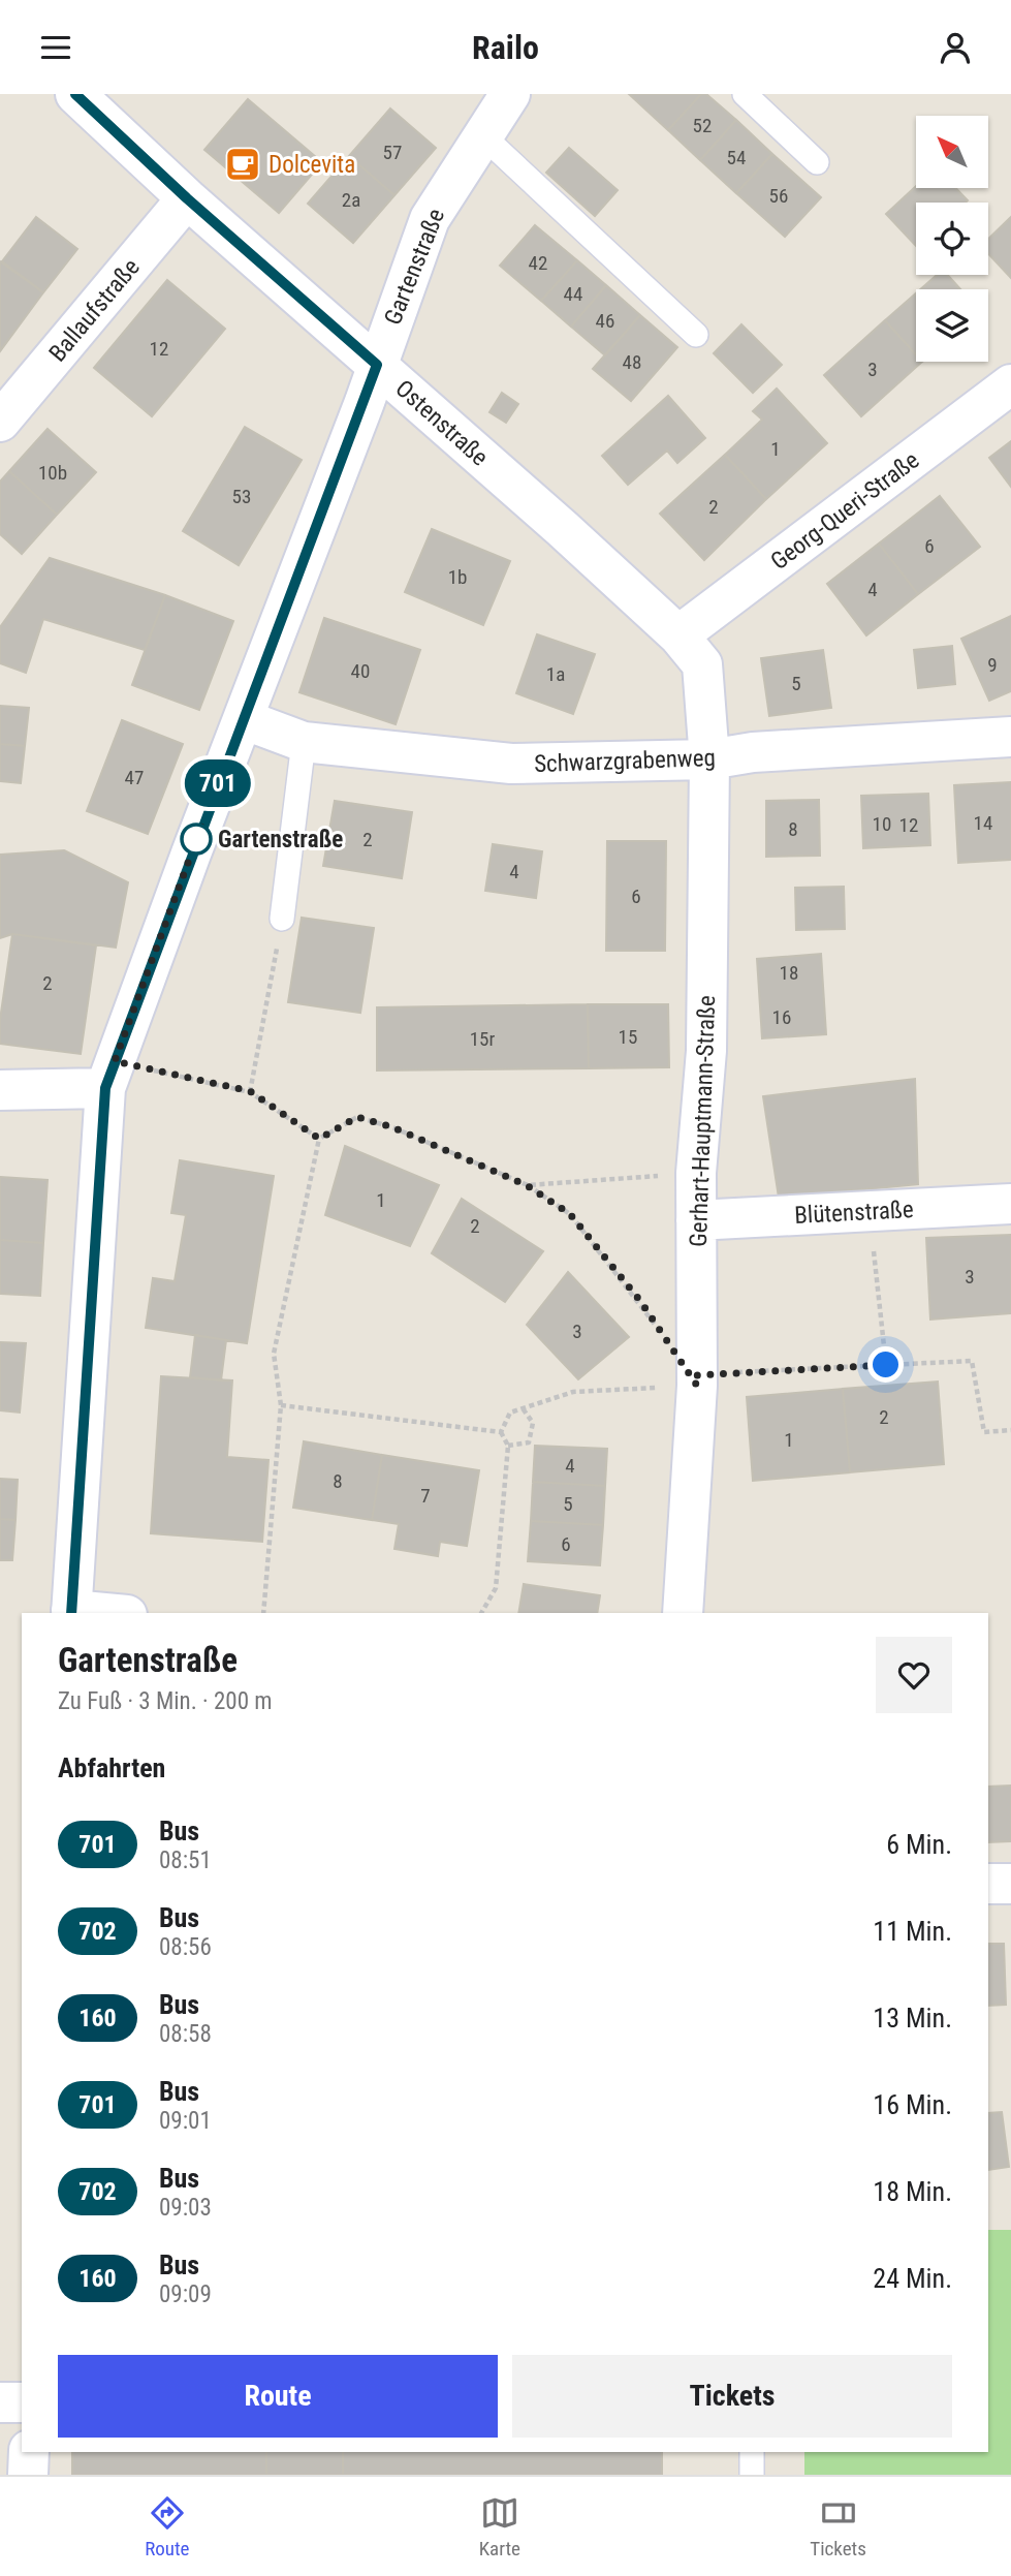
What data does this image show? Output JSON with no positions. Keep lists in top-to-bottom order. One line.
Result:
{"streets":{"street":["Gartenstraße","Ballaufstraße","Ostenstraße","Georg-Queri-Straße","Schwarzgrabenweg","Gerhart-Hauptmann-Straße","Blütenstraße"]},"crossings":[["Gartenstraße","Ostenstraße"],["Gartenstraße","Schwarzgrabenweg"],["Ballaufstraße","Ostenstraße"],["Ostenstraße","Georg-Queri-Straße"],["Ostenstraße","Gerhart-Hauptmann-Straße"],["Georg-Queri-Straße","Gerhart-Hauptmann-Straße"],["Schwarzgrabenweg","Gerhart-Hauptmann-Straße"],["Gerhart-Hauptmann-Straße","Blütenstraße"]],"places":{"cafe":["Dolcevita"],"other":["Gartenstraße"]},"lines":["bus line 701"],"house_numbers":["52","57","54","56","2a","42","44","46","12","48","3","1","10b","53","2","6","1b","4","9","40","1a","5","47","14","10","12","8","2","4","6","18","2","16","15","15r","1","2","3","3","2","1","4","8","7","5","6"],"north":"top left","page":{"header":"Railo","on_map":"701","heading":[["Gartenstraße","Zu Fuß · 3 Min. · 200 m"],"Abfahrten"],"list":[{"mark":"701","name":"Bus","note":"08:51","value":"6 Min."},{"mark":"702","name":"Bus","note":"08:56","value":"11 Min."},{"mark":"160","name":"Bus","note":"08:58","value":"13 Min."},{"mark":"701","name":"Bus","note":"09:01","value":"16 Min."},{"mark":"702","name":"Bus","note":"09:03","value":"18 Min."},{"mark":"160","name":"Bus","note":"09:09","value":"24 Min."}],"buttons":["Route","Tickets"],"tabs":["Route","Karte","Tickets"]}}
